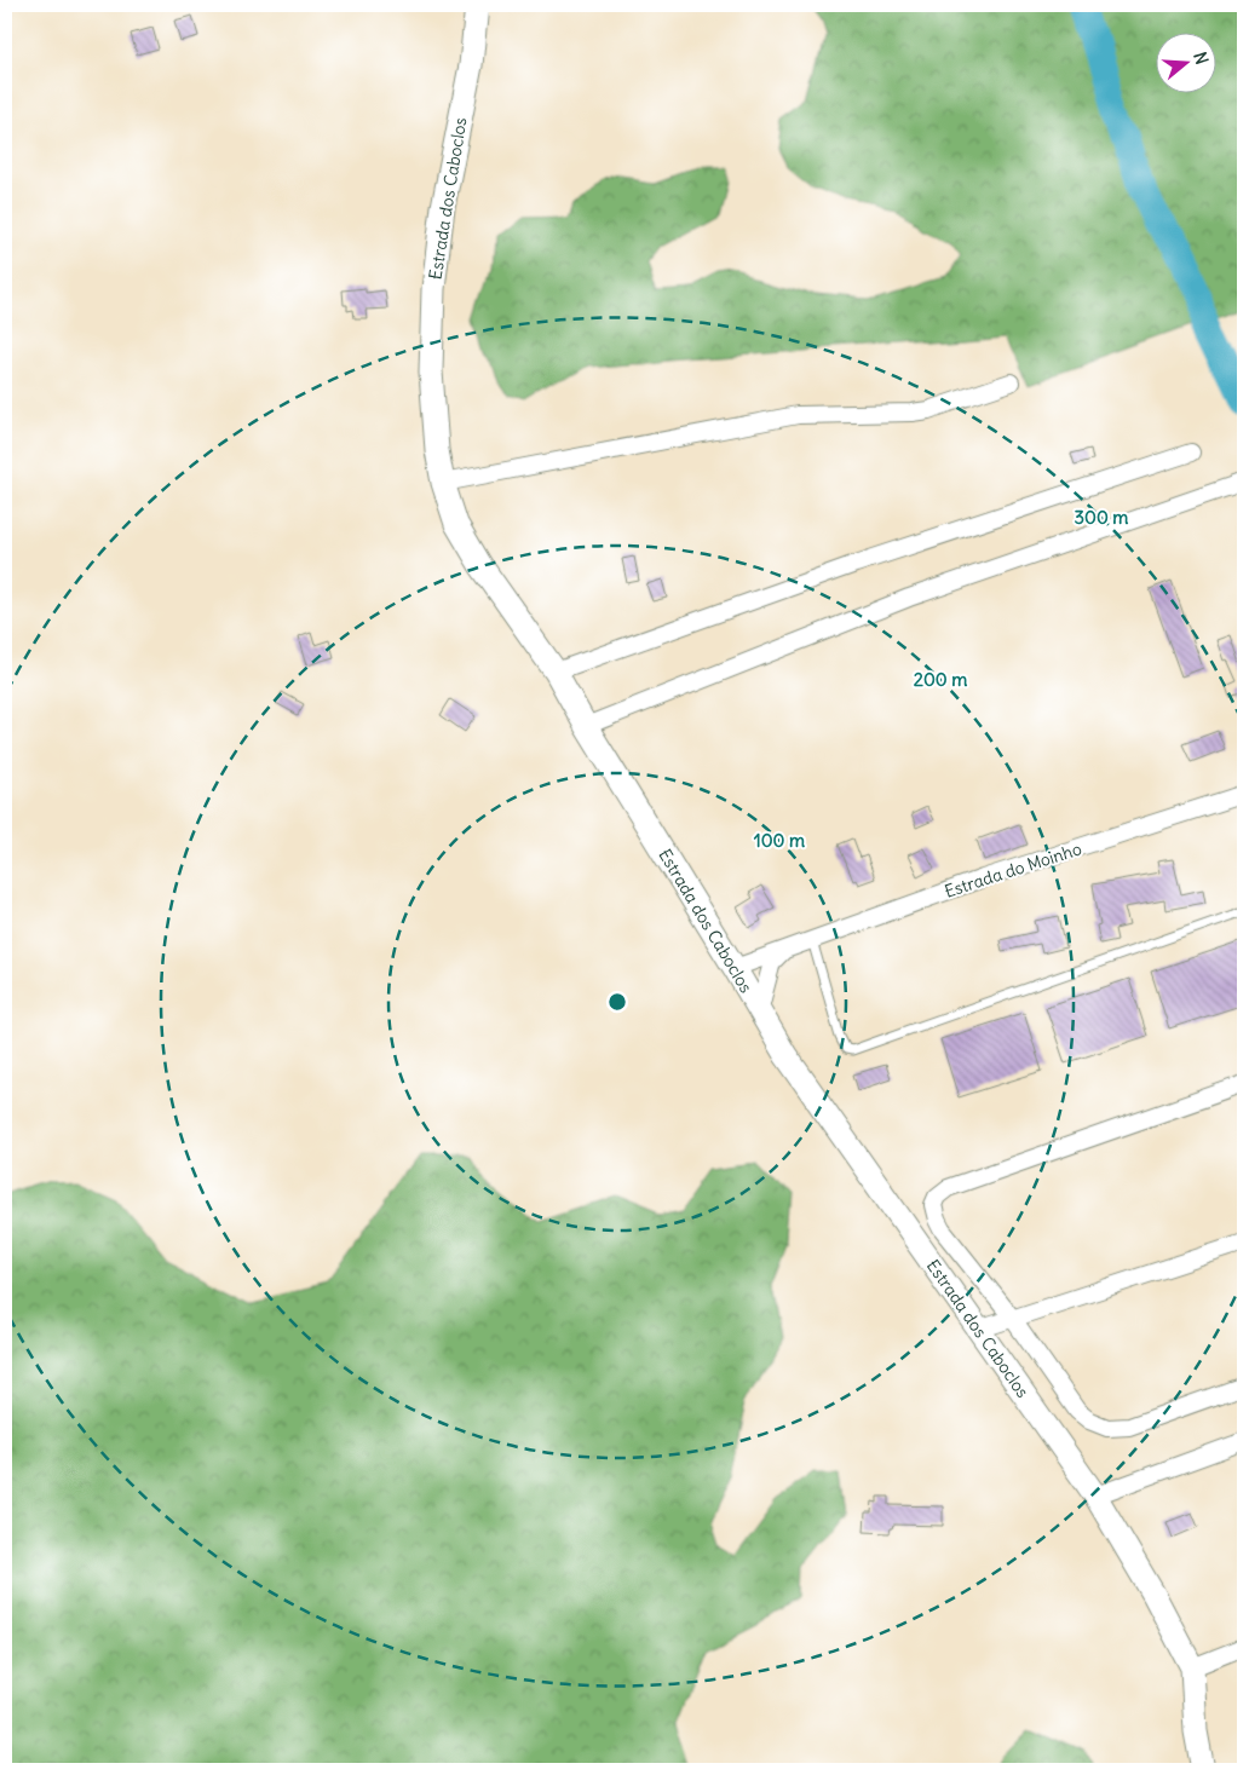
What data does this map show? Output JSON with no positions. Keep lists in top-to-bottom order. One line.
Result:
{"streets":{"street":["Estrada dos Caboclos","Estrada do Moinho"]},"crossings":[["Estrada dos Caboclos","Estrada do Moinho"]],"north":"right","rings":["300 m","200 m","100 m"]}
